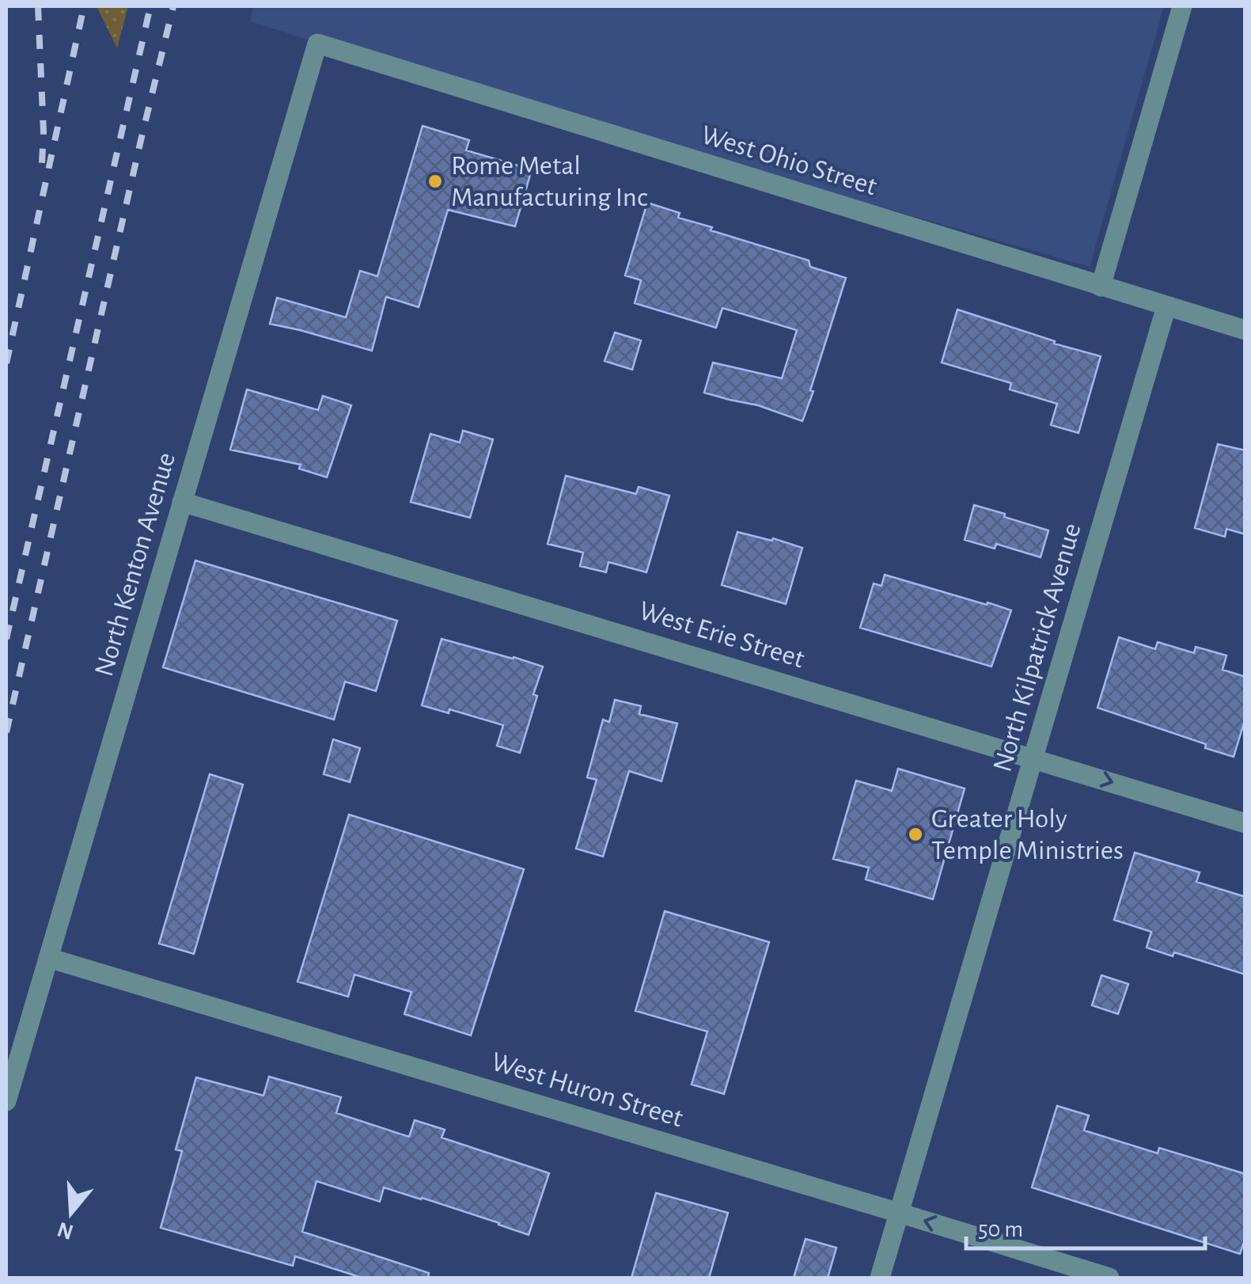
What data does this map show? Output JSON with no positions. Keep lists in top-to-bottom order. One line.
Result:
{"streets":{"street":["West Ohio Street","North Kenton Avenue","West Erie Street","North Kilpatrick Avenue","West Huron Street"]},"crossings":[["West Ohio Street","North Kenton Avenue"],["West Ohio Street","North Kilpatrick Avenue"],["North Kenton Avenue","West Erie Street"],["North Kenton Avenue","West Huron Street"],["West Erie Street","North Kilpatrick Avenue"],["North Kilpatrick Avenue","West Huron Street"]],"places":["Rome Metal Manufacturing Inc","Greater Holy Temple Ministries"],"scale_bar":"50 m","north":"bottom"}
